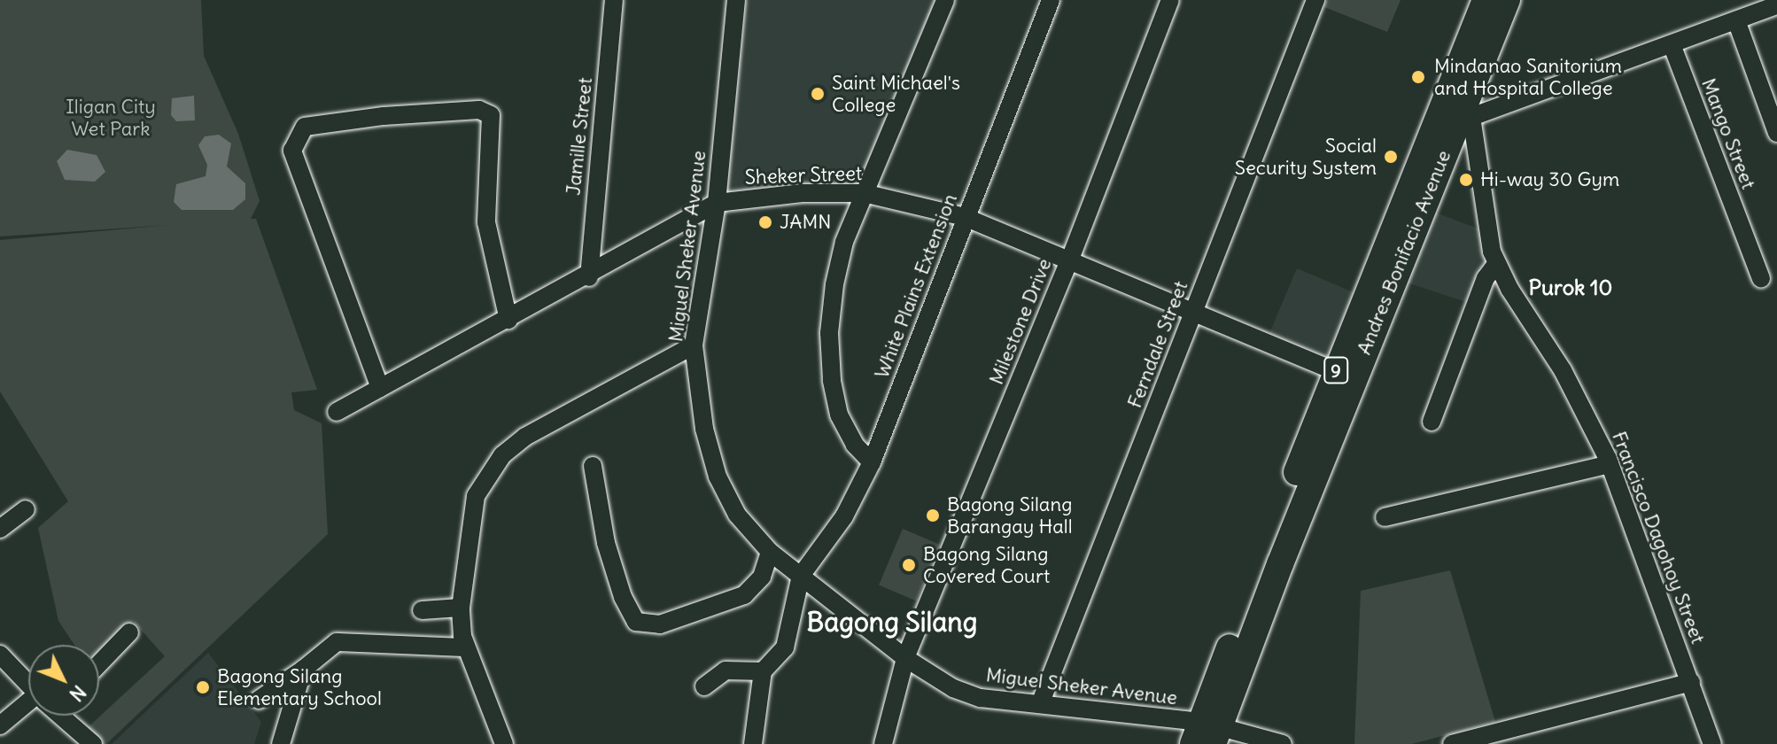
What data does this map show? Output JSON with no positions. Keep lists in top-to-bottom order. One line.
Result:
{"streets":{"highway":["Andres Bonifacio Avenue","9"],"street":["Mango Street","Jamille Street","Sheker Street","Miguel Sheker Avenue","White Plains Extension","Milestone Drive","Ferndale Street","Francisco Dagohoy Street"]},"crossings":[["Jamille Street","Sheker Street"],["Sheker Street","Miguel Sheker Avenue"],["Sheker Street","Andres Bonifacio Avenue"],["Sheker Street","White Plains Extension"],["Sheker Street","Milestone Drive"],["Sheker Street","Ferndale Street"],["Miguel Sheker Avenue","Andres Bonifacio Avenue"],["Miguel Sheker Avenue","White Plains Extension"],["Miguel Sheker Avenue","Milestone Drive"],["Miguel Sheker Avenue","Ferndale Street"],["Andres Bonifacio Avenue","Francisco Dagohoy Street"]],"districts":["Purok 10","Bagong Silang"],"parks":["Iligan City Wet Park"],"places":["Mindanao Sanitorium and Hospital College","Saint Michael's College","Social Security System","Hi-way 30 Gym","JAMN","Bagong Silang Barangay Hall","Bagong Silang Covered Court","Bagong Silang Elementary School"],"north":"bottom right"}
